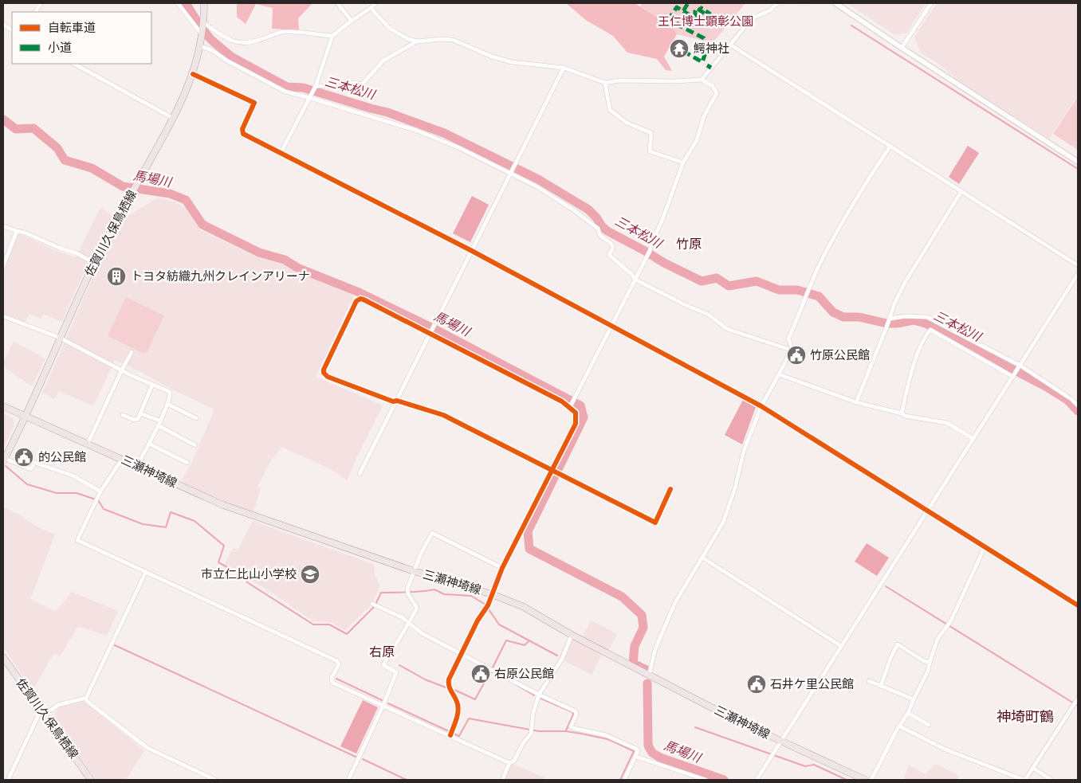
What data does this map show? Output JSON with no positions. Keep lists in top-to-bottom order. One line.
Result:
{"streets":{"main road":["佐賀川久保鳥栖線","三瀬神埼線"]},"crossings":[["佐賀川久保鳥栖線","三瀬神埼線"]],"districts":["竹原","右原","神埼町鶴"],"water":["三本松川","馬場川"],"parks":["王仁博士顕彰公園"],"places":{"temple":["鰐神社"],"building":["トヨタ紡織九州クレインアリーナ"],"public building":["竹原公民館","的公民館","右原公民館","石井ケ里公民館"],"school or university":["市立仁比山小学校"]},"legend":["自転車道","小道"]}
